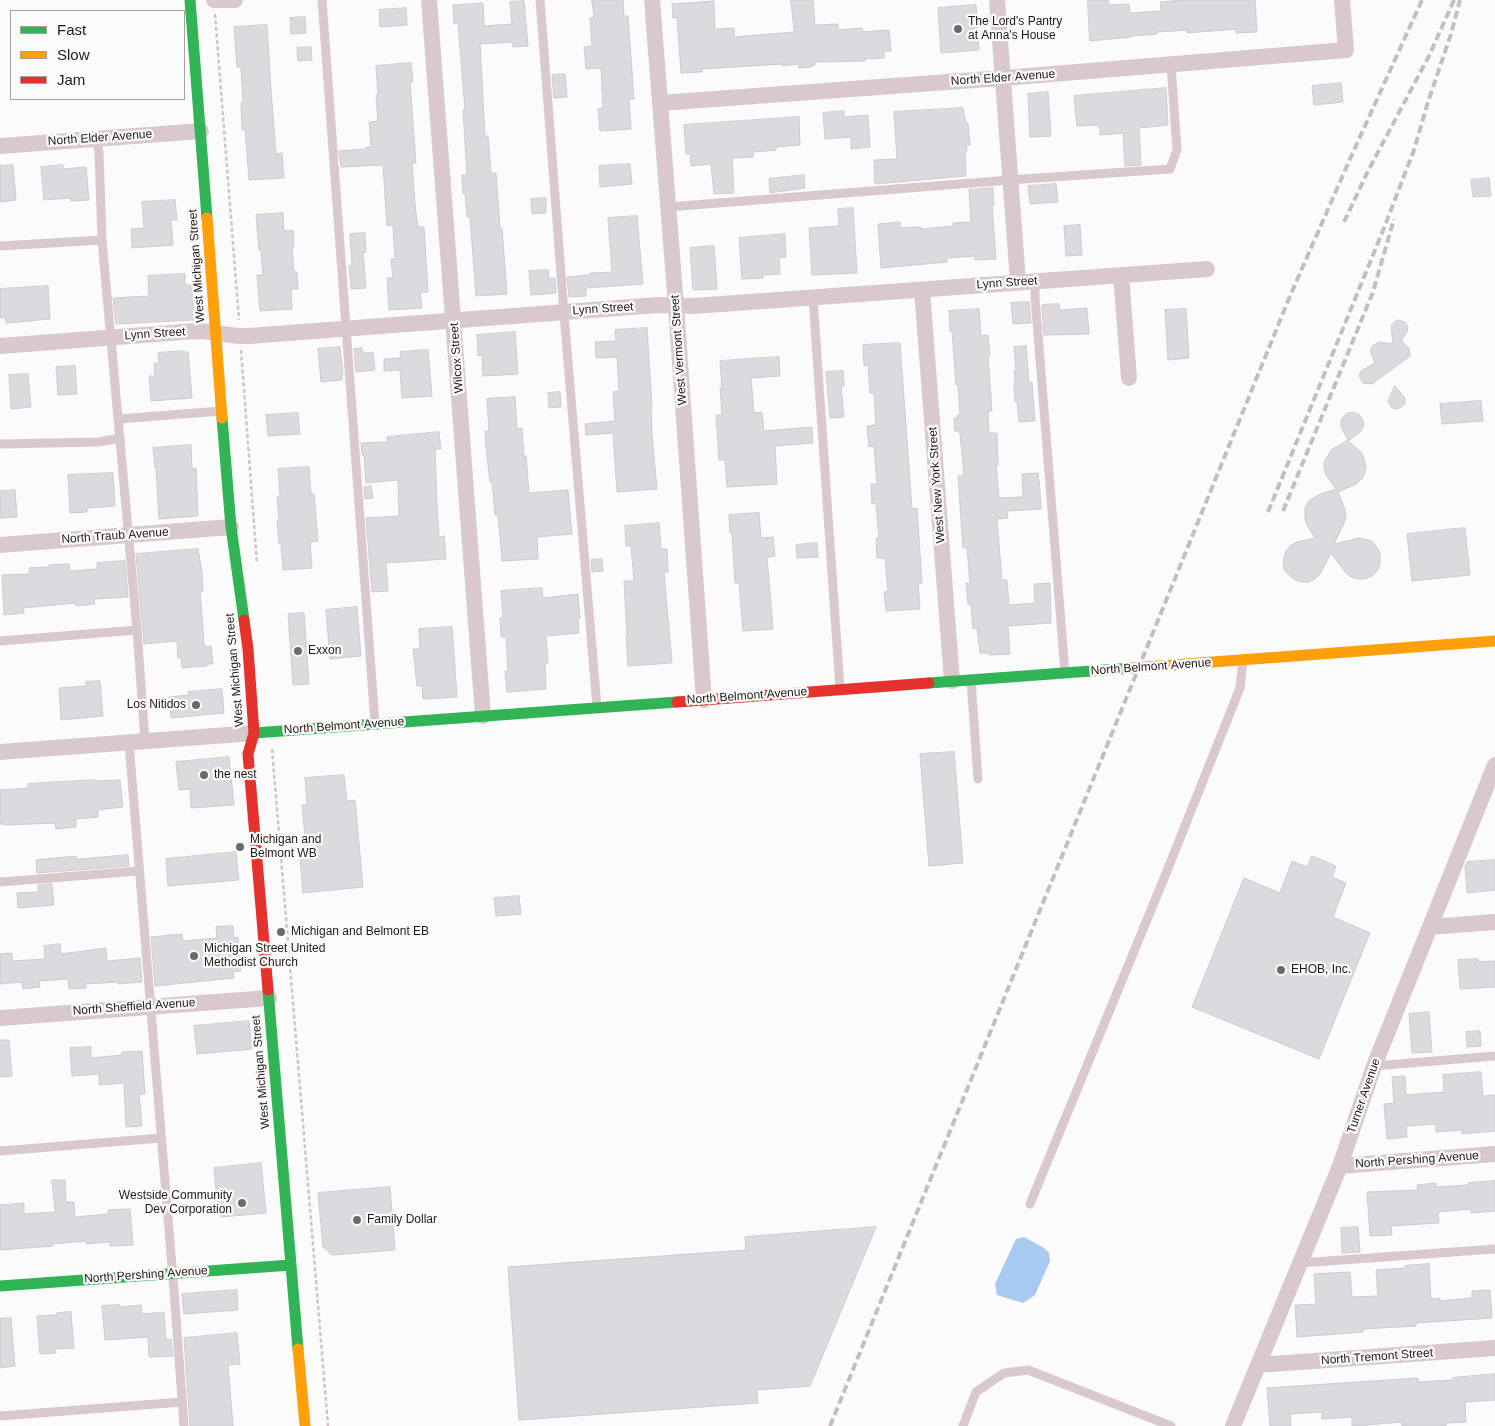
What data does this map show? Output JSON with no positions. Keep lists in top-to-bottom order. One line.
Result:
{"streets":{"main road":["West Michigan Street","North Belmont Avenue","North Pershing Avenue"],"street":["North Elder Avenue","Lynn Street","West Vermont Street","Wilcox Street","West New York Street","North Traub Avenue","North Sheffield Avenue","Turner Avenue","North Tremont Street"]},"crossings":[["North Elder Avenue","West Michigan Street"],["North Elder Avenue","West Vermont Street"],["West Michigan Street","Lynn Street"],["West Michigan Street","North Traub Avenue"],["West Michigan Street","North Belmont Avenue"],["West Michigan Street","North Sheffield Avenue"],["West Michigan Street","North Pershing Avenue"],["Lynn Street","West Vermont Street"],["Lynn Street","Wilcox Street"],["Lynn Street","West New York Street"],["West Vermont Street","North Belmont Avenue"],["Wilcox Street","North Belmont Avenue"],["West New York Street","North Belmont Avenue"],["Turner Avenue","North Pershing Avenue"],["Turner Avenue","North Tremont Street"]],"places":["The Lord's Pantry at Anna's House","Exxon","Los Nitidos","the nest","Michigan and Belmont WB","Michigan and Belmont EB","Michigan Street United Methodist Church","EHOB, Inc.","Westside Community Dev Corporation","Family Dollar"],"legend":["Fast","Slow","Jam"]}
